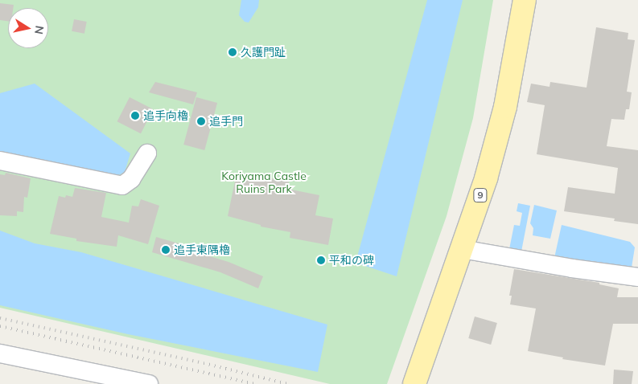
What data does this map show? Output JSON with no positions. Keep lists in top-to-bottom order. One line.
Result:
{"streets":{"main road":["9"]},"parks":["Koriyama Castle Ruins Park"],"places":["久護門趾","追手向櫓","追手門","追手東隅櫓","平和の碑"],"north":"right"}
